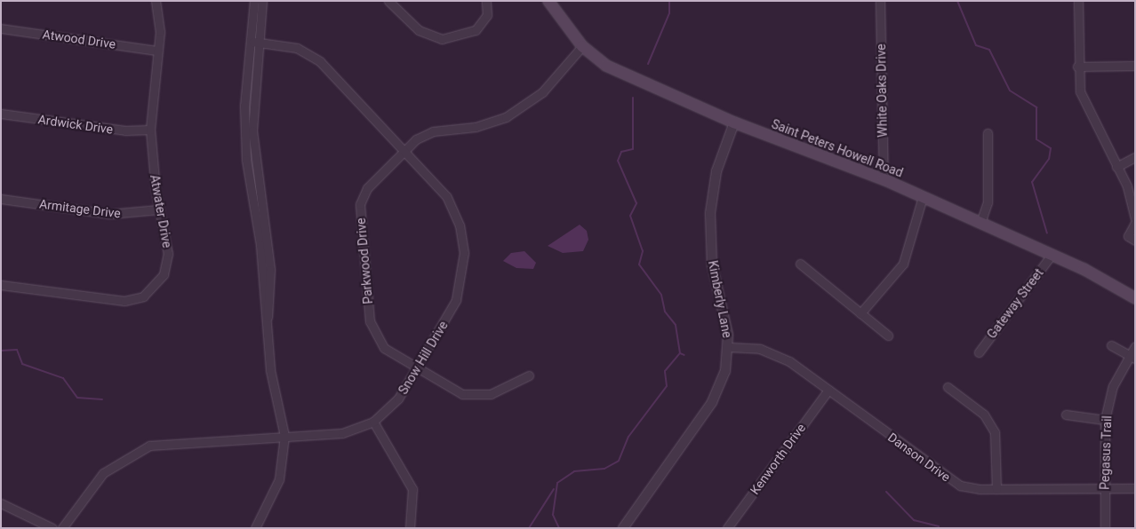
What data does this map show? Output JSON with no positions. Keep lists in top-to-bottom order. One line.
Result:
{"streets":{"main road":["Saint Peters Howell Road"],"street":["Atwood Drive","White Oaks Drive","Ardwick Drive","Armitage Drive","Atwater Drive","Parkwood Drive","Kimberly Lane","Gateway Street","Snow Hill Drive","Pegasus Trail","Danson Drive","Kenworth Drive"]},"crossings":[["Atwood Drive","Atwater Drive"],["White Oaks Drive","Saint Peters Howell Road"],["Ardwick Drive","Atwater Drive"],["Saint Peters Howell Road","Parkwood Drive"],["Saint Peters Howell Road","Kimberly Lane"],["Saint Peters Howell Road","Gateway Street"],["Armitage Drive","Atwater Drive"],["Parkwood Drive","Snow Hill Drive"],["Kimberly Lane","Danson Drive"],["Pegasus Trail","Danson Drive"],["Danson Drive","Kenworth Drive"]]}
